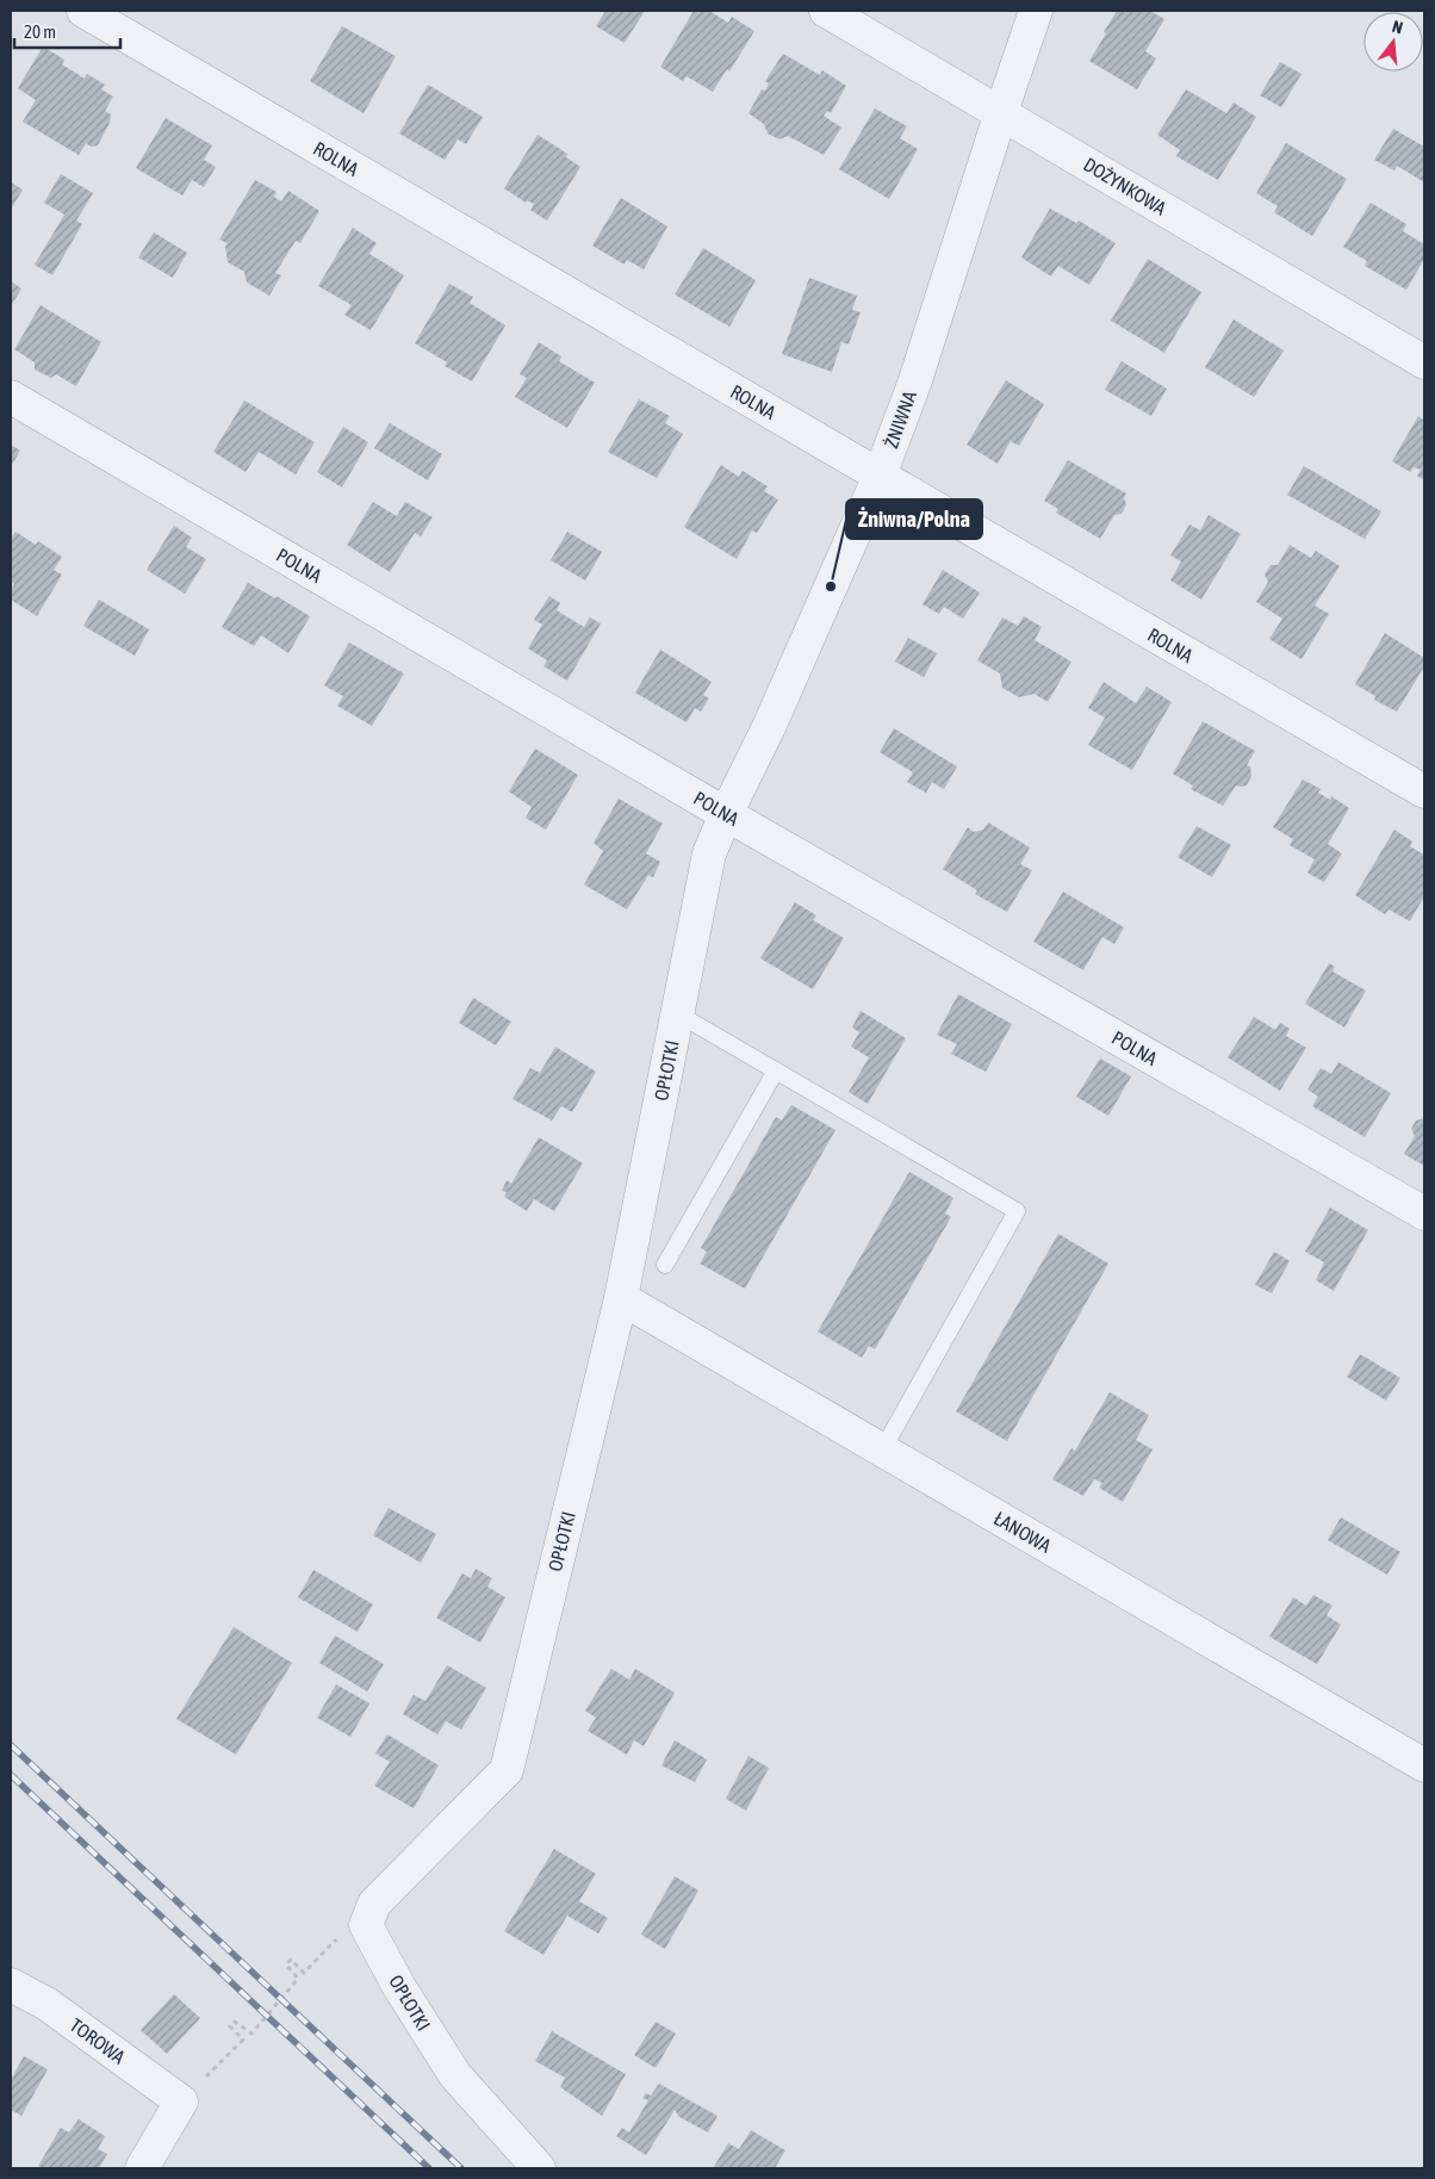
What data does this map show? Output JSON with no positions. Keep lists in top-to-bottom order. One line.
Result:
{"streets":{"street":["ROLNA","DOŻYNKOWA","ŻNIWNA","POLNA","OPŁOTKI","ŁANOWA","TOROWA"]},"crossings":[["ROLNA","ŻNIWNA"],["DOŻYNKOWA","ŻNIWNA"],["ŻNIWNA","POLNA"],["ŻNIWNA","OPŁOTKI"],["POLNA","OPŁOTKI"],["OPŁOTKI","ŁANOWA"]],"places":["Żniwna/Polna"],"scale_bar":"20 m","north":"top"}
